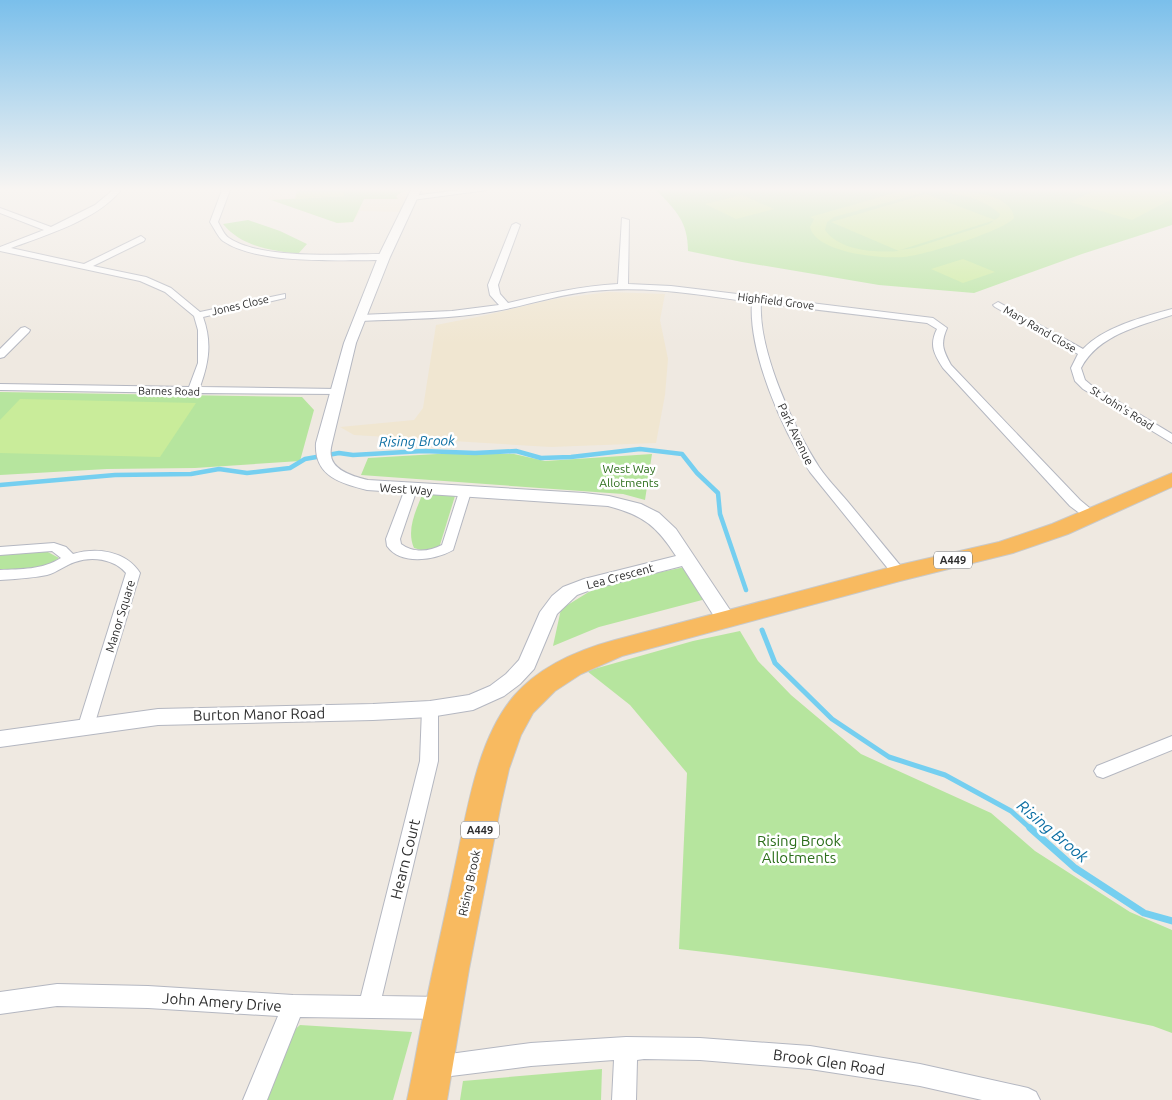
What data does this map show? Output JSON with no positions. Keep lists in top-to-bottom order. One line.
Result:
{"streets":{"highway":["A449","Rising Brook"],"street":["Highfield Grove","Jones Close","Mary Rand Close","Barnes Road","St John's Road","Park Avenue","West Way","Lea Crescent","Manor Square","Burton Manor Road","Hearn Court","John Amery Drive","Brook Glen Road"]},"crossings":[["Highfield Grove","Park Avenue"],["Highfield Grove","West Way"],["Highfield Grove","Rising Brook"],["Mary Rand Close","St John's Road"],["Barnes Road","West Way"],["Park Avenue","Rising Brook"],["West Way","Lea Crescent"],["West Way","Rising Brook"],["Lea Crescent","Burton Manor Road"],["Manor Square","Burton Manor Road"],["Burton Manor Road","Hearn Court"],["Hearn Court","John Amery Drive"],["Rising Brook","John Amery Drive"],["Rising Brook","Brook Glen Road"]],"water":["Rising Brook"],"parks":["West Way Allotments","Rising Brook Allotments"]}
